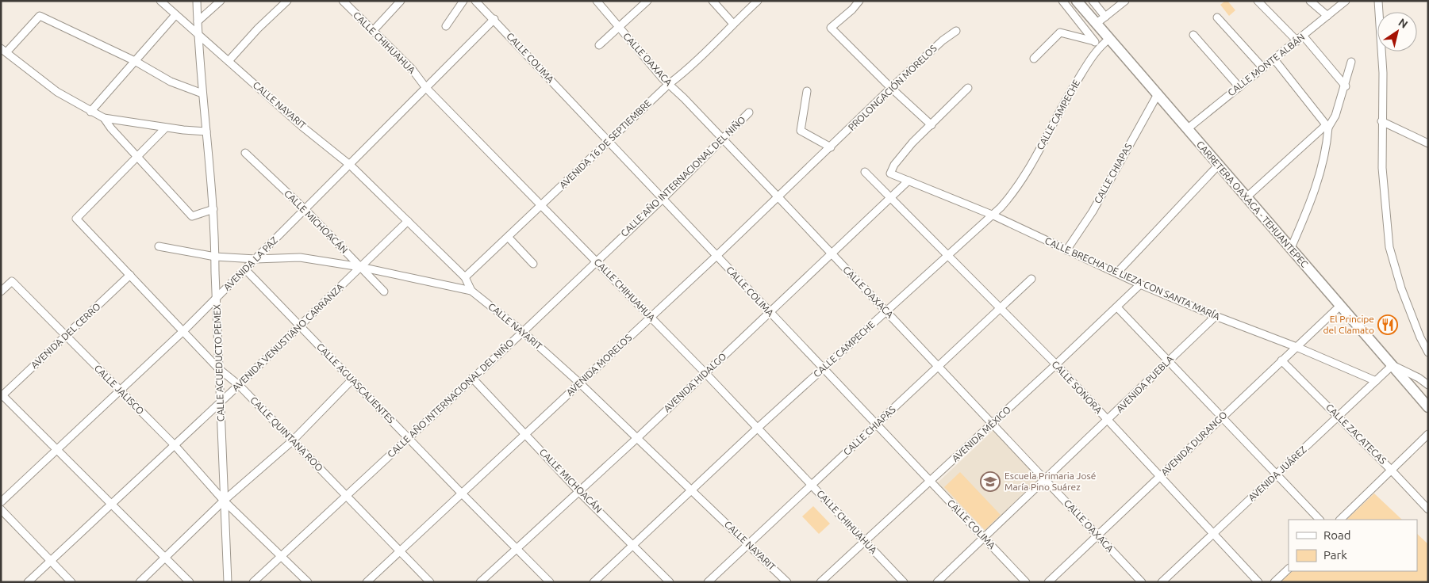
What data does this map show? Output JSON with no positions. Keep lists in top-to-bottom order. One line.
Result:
{"streets":{"main road":["CARRETERA OAXACA - TEHUANTEPEC"],"street":["CALLE CHIHUAHUA","CALLE COLIMA","CALLE OAXACA","CALLE MONTE ALBÁN","PROLONGACIÓN MORELOS","CALLE NAYARIT","CALLE CAMPECHE","AVENIDA 16 DE SEPTIEMBRE","CALLE CHIAPAS","CALLE AÑO INTERNACIONAL DEL NIÑO","CALLE MICHOACÁN","AVENIDA LA PAZ","CALLE BRECHA DE LIEZA CON SANTA MARÍA","AVENIDA DEL CERRO","AVENIDA VENUSTIANO CARRANZA","CALLE ACUEDUCTO PEMEX","AVENIDA MORELOS","AVENIDA HIDALGO","CALLE AGUASCALIENTES","AVENIDA PUEBLA","CALLE SONORA","CALLE JALISCO","CALLE QUINTANA ROO","AVENIDA MÉXICO","CALLE ZACATECAS","AVENIDA DURANGO","AVENIDA JUÁREZ"]},"crossings":[["CALLE CHIHUAHUA","CALLE CAMPECHE"],["CALLE CHIHUAHUA","AVENIDA 16 DE SEPTIEMBRE"],["CALLE CHIHUAHUA","CALLE CHIAPAS"],["CALLE CHIHUAHUA","CALLE AÑO INTERNACIONAL DEL NIÑO"],["CALLE CHIHUAHUA","AVENIDA LA PAZ"],["CALLE CHIHUAHUA","AVENIDA MORELOS"],["CALLE CHIHUAHUA","AVENIDA HIDALGO"],["CALLE CHIHUAHUA","AVENIDA MÉXICO"],["CALLE COLIMA","CALLE CAMPECHE"],["CALLE COLIMA","AVENIDA 16 DE SEPTIEMBRE"],["CALLE COLIMA","CALLE CHIAPAS"],["CALLE COLIMA","CALLE AÑO INTERNACIONAL DEL NIÑO"],["CALLE COLIMA","AVENIDA LA PAZ"],["CALLE COLIMA","AVENIDA MORELOS"],["CALLE COLIMA","AVENIDA HIDALGO"],["CALLE COLIMA","AVENIDA PUEBLA"],["CALLE COLIMA","AVENIDA MÉXICO"],["CALLE OAXACA","CALLE CAMPECHE"],["CALLE OAXACA","AVENIDA 16 DE SEPTIEMBRE"],["CALLE OAXACA","CALLE CHIAPAS"],["CALLE OAXACA","CALLE AÑO INTERNACIONAL DEL NIÑO"],["CALLE OAXACA","AVENIDA MORELOS"],["CALLE OAXACA","AVENIDA HIDALGO"],["CALLE OAXACA","AVENIDA PUEBLA"],["CALLE OAXACA","AVENIDA MÉXICO"],["CALLE OAXACA","AVENIDA DURANGO"],["CALLE MONTE ALBÁN","CARRETERA OAXACA - TEHUANTEPEC"],["PROLONGACIÓN MORELOS","AVENIDA MORELOS"],["CALLE NAYARIT","CALLE CAMPECHE"],["CALLE NAYARIT","AVENIDA 16 DE SEPTIEMBRE"],["CALLE NAYARIT","CALLE CHIAPAS"],["CALLE NAYARIT","CALLE AÑO INTERNACIONAL DEL NIÑO"],["CALLE NAYARIT","CALLE MICHOACÁN"],["CALLE NAYARIT","AVENIDA LA PAZ"],["CALLE NAYARIT","AVENIDA VENUSTIANO CARRANZA"],["CALLE NAYARIT","CALLE ACUEDUCTO PEMEX"],["CALLE NAYARIT","AVENIDA MORELOS"],["CALLE NAYARIT","AVENIDA HIDALGO"],["CALLE CAMPECHE","CARRETERA OAXACA - TEHUANTEPEC"],["CALLE CAMPECHE","CALLE MICHOACÁN"],["CALLE CAMPECHE","CALLE BRECHA DE LIEZA CON SANTA MARÍA"],["CALLE CAMPECHE","CALLE SONORA"],["CALLE CHIAPAS","CARRETERA OAXACA - TEHUANTEPEC"],["CALLE CHIAPAS","CALLE BRECHA DE LIEZA CON SANTA MARÍA"],["CALLE CHIAPAS","CALLE SONORA"],["CALLE AÑO INTERNACIONAL DEL NIÑO","CALLE MICHOACÁN"],["CALLE AÑO INTERNACIONAL DEL NIÑO","CALLE AGUASCALIENTES"],["CALLE AÑO INTERNACIONAL DEL NIÑO","CALLE JALISCO"],["CALLE AÑO INTERNACIONAL DEL NIÑO","CALLE QUINTANA ROO"],["CARRETERA OAXACA - TEHUANTEPEC","AVENIDA DURANGO"],["CARRETERA OAXACA - TEHUANTEPEC","AVENIDA JUÁREZ"],["CALLE MICHOACÁN","AVENIDA LA PAZ"],["CALLE MICHOACÁN","AVENIDA VENUSTIANO CARRANZA"],["CALLE MICHOACÁN","AVENIDA MORELOS"],["CALLE MICHOACÁN","AVENIDA HIDALGO"],["AVENIDA LA PAZ","CALLE ACUEDUCTO PEMEX"],["AVENIDA LA PAZ","CALLE AGUASCALIENTES"],["AVENIDA LA PAZ","CALLE JALISCO"],["AVENIDA LA PAZ","CALLE QUINTANA ROO"],["CALLE BRECHA DE LIEZA CON SANTA MARÍA","AVENIDA HIDALGO"],["CALLE BRECHA DE LIEZA CON SANTA MARÍA","AVENIDA PUEBLA"],["CALLE BRECHA DE LIEZA CON SANTA MARÍA","AVENIDA MÉXICO"],["CALLE BRECHA DE LIEZA CON SANTA MARÍA","AVENIDA DURANGO"],["CALLE BRECHA DE LIEZA CON SANTA MARÍA","AVENIDA JUÁREZ"],["AVENIDA DEL CERRO","CALLE JALISCO"],["AVENIDA DEL CERRO","CALLE QUINTANA ROO"],["AVENIDA VENUSTIANO CARRANZA","CALLE ACUEDUCTO PEMEX"],["AVENIDA VENUSTIANO CARRANZA","CALLE AGUASCALIENTES"],["AVENIDA VENUSTIANO CARRANZA","CALLE JALISCO"],["AVENIDA VENUSTIANO CARRANZA","CALLE QUINTANA ROO"],["CALLE ACUEDUCTO PEMEX","CALLE JALISCO"],["CALLE ACUEDUCTO PEMEX","CALLE QUINTANA ROO"],["AVENIDA MORELOS","CALLE AGUASCALIENTES"],["AVENIDA MORELOS","CALLE QUINTANA ROO"],["AVENIDA HIDALGO","CALLE AGUASCALIENTES"],["AVENIDA HIDALGO","CALLE SONORA"],["AVENIDA PUEBLA","CALLE SONORA"],["CALLE SONORA","AVENIDA MÉXICO"],["CALLE SONORA","AVENIDA DURANGO"],["CALLE SONORA","AVENIDA JUÁREZ"],["CALLE ZACATECAS","AVENIDA DURANGO"],["CALLE ZACATECAS","AVENIDA JUÁREZ"]],"places":{"restaurant":["El Principe del Clamato"],"school or university":["Escuela Primaria José María Pino Suárez"]},"legend":["Road","Park"],"north":"top right"}
